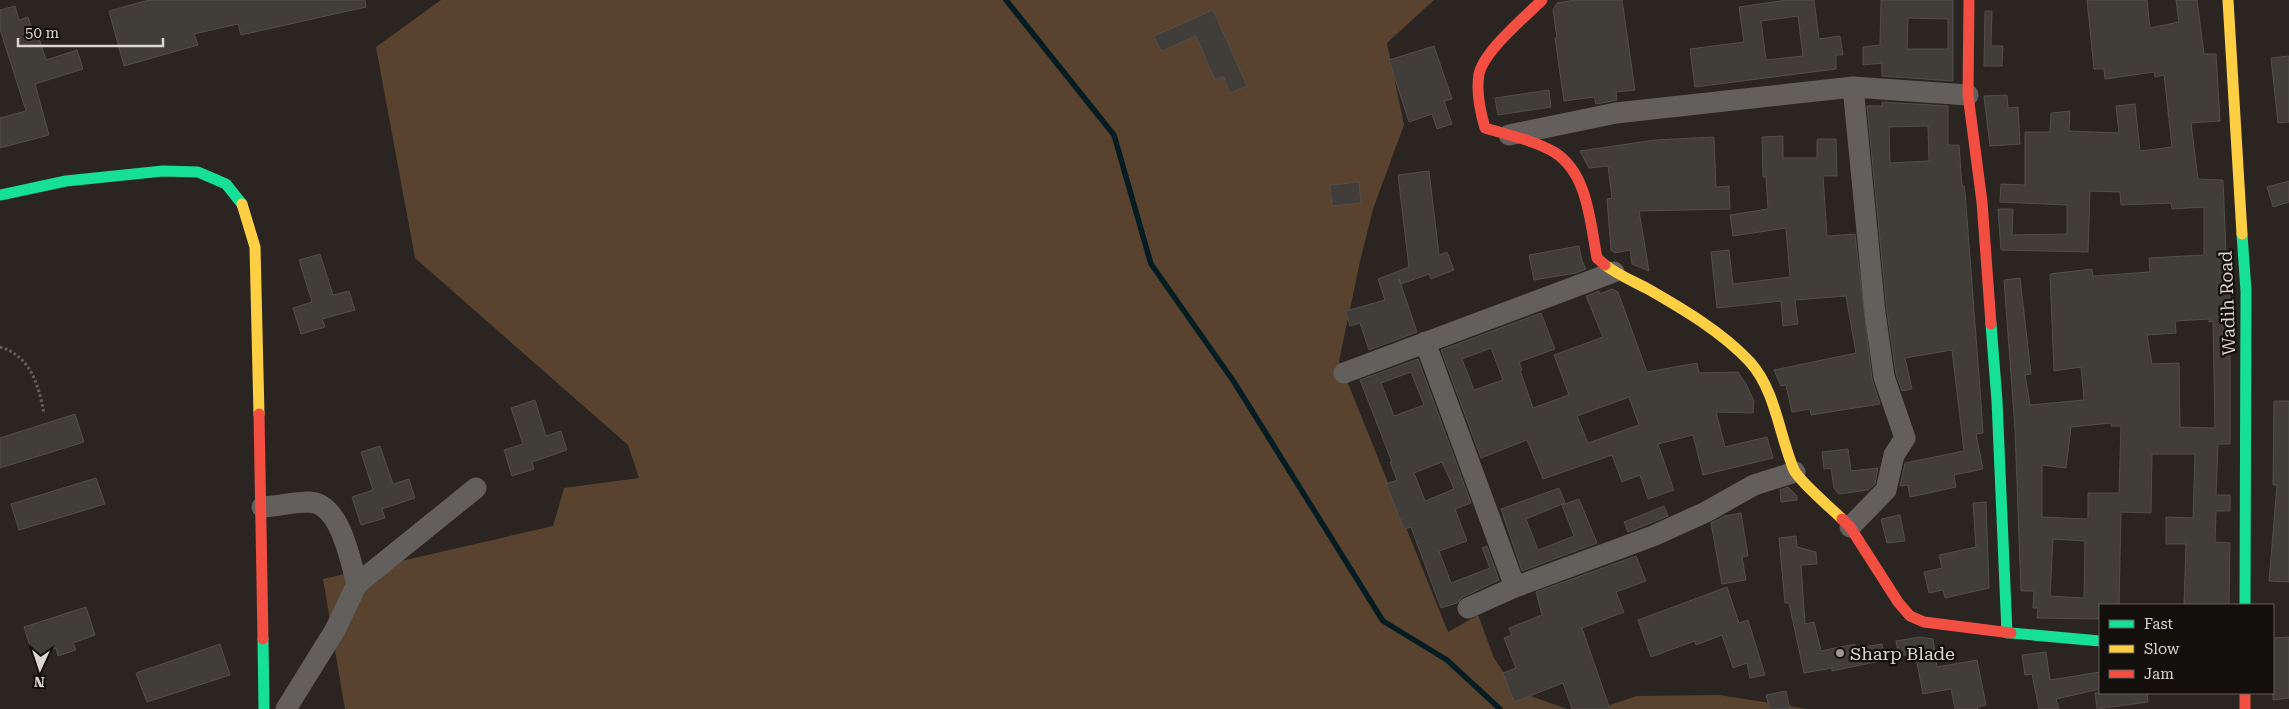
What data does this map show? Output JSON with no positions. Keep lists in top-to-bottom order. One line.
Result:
{"streets":{"street":["Wadih Road"]},"places":["Sharp Blade"],"legend":["Fast","Slow","Jam"],"scale_bar":"50 m","north":"bottom"}
